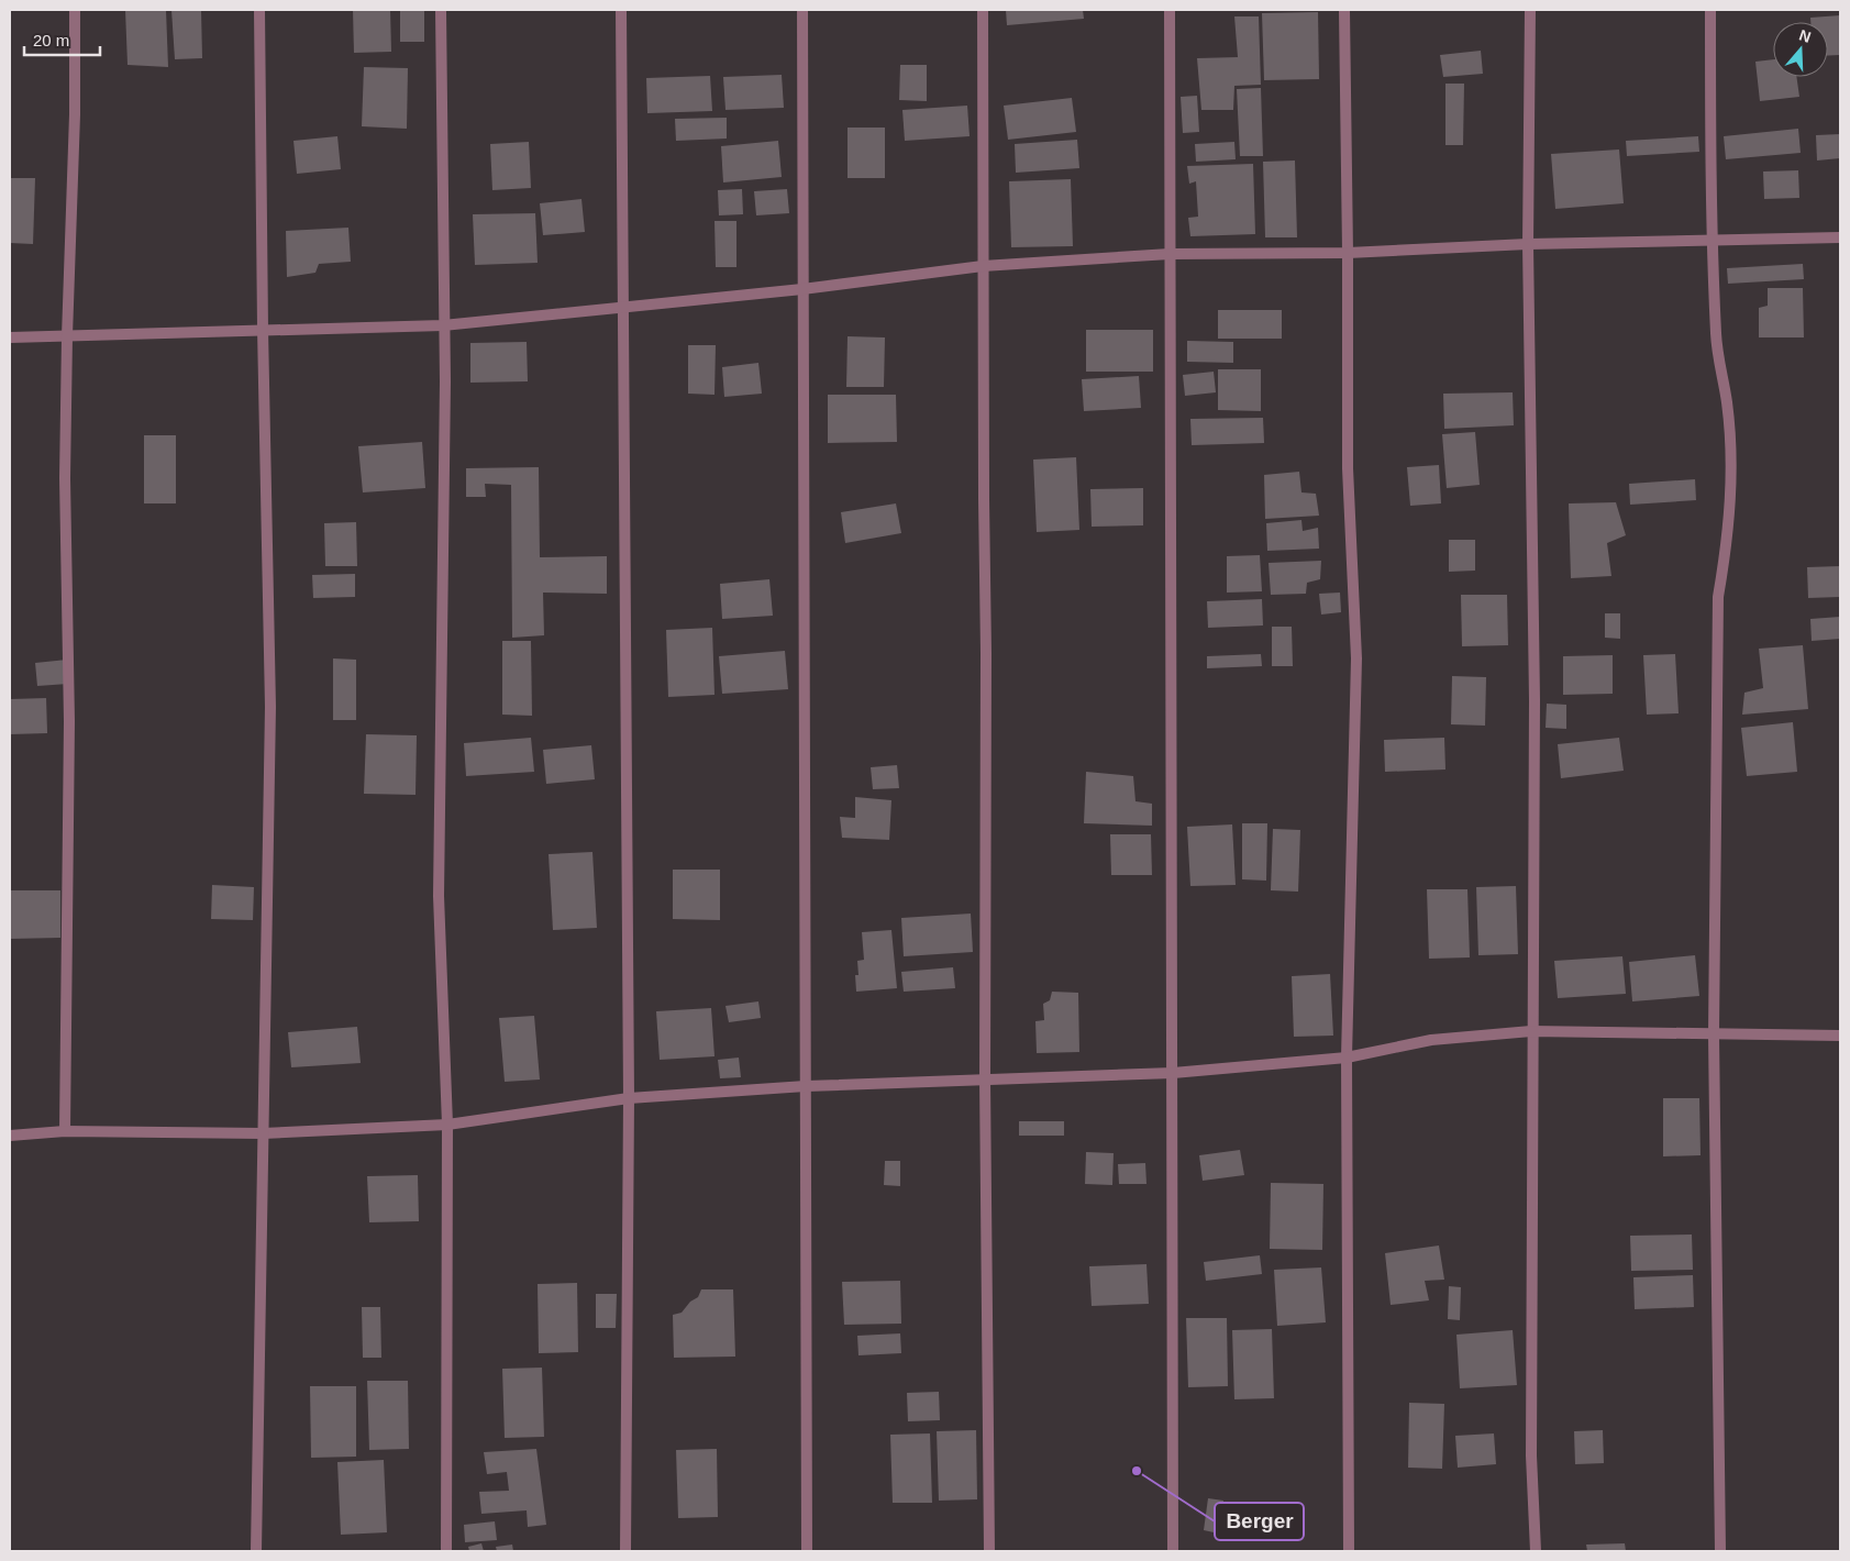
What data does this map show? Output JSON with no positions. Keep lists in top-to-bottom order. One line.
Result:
{"places":["Berger"],"scale_bar":"20 m","north":"top"}
